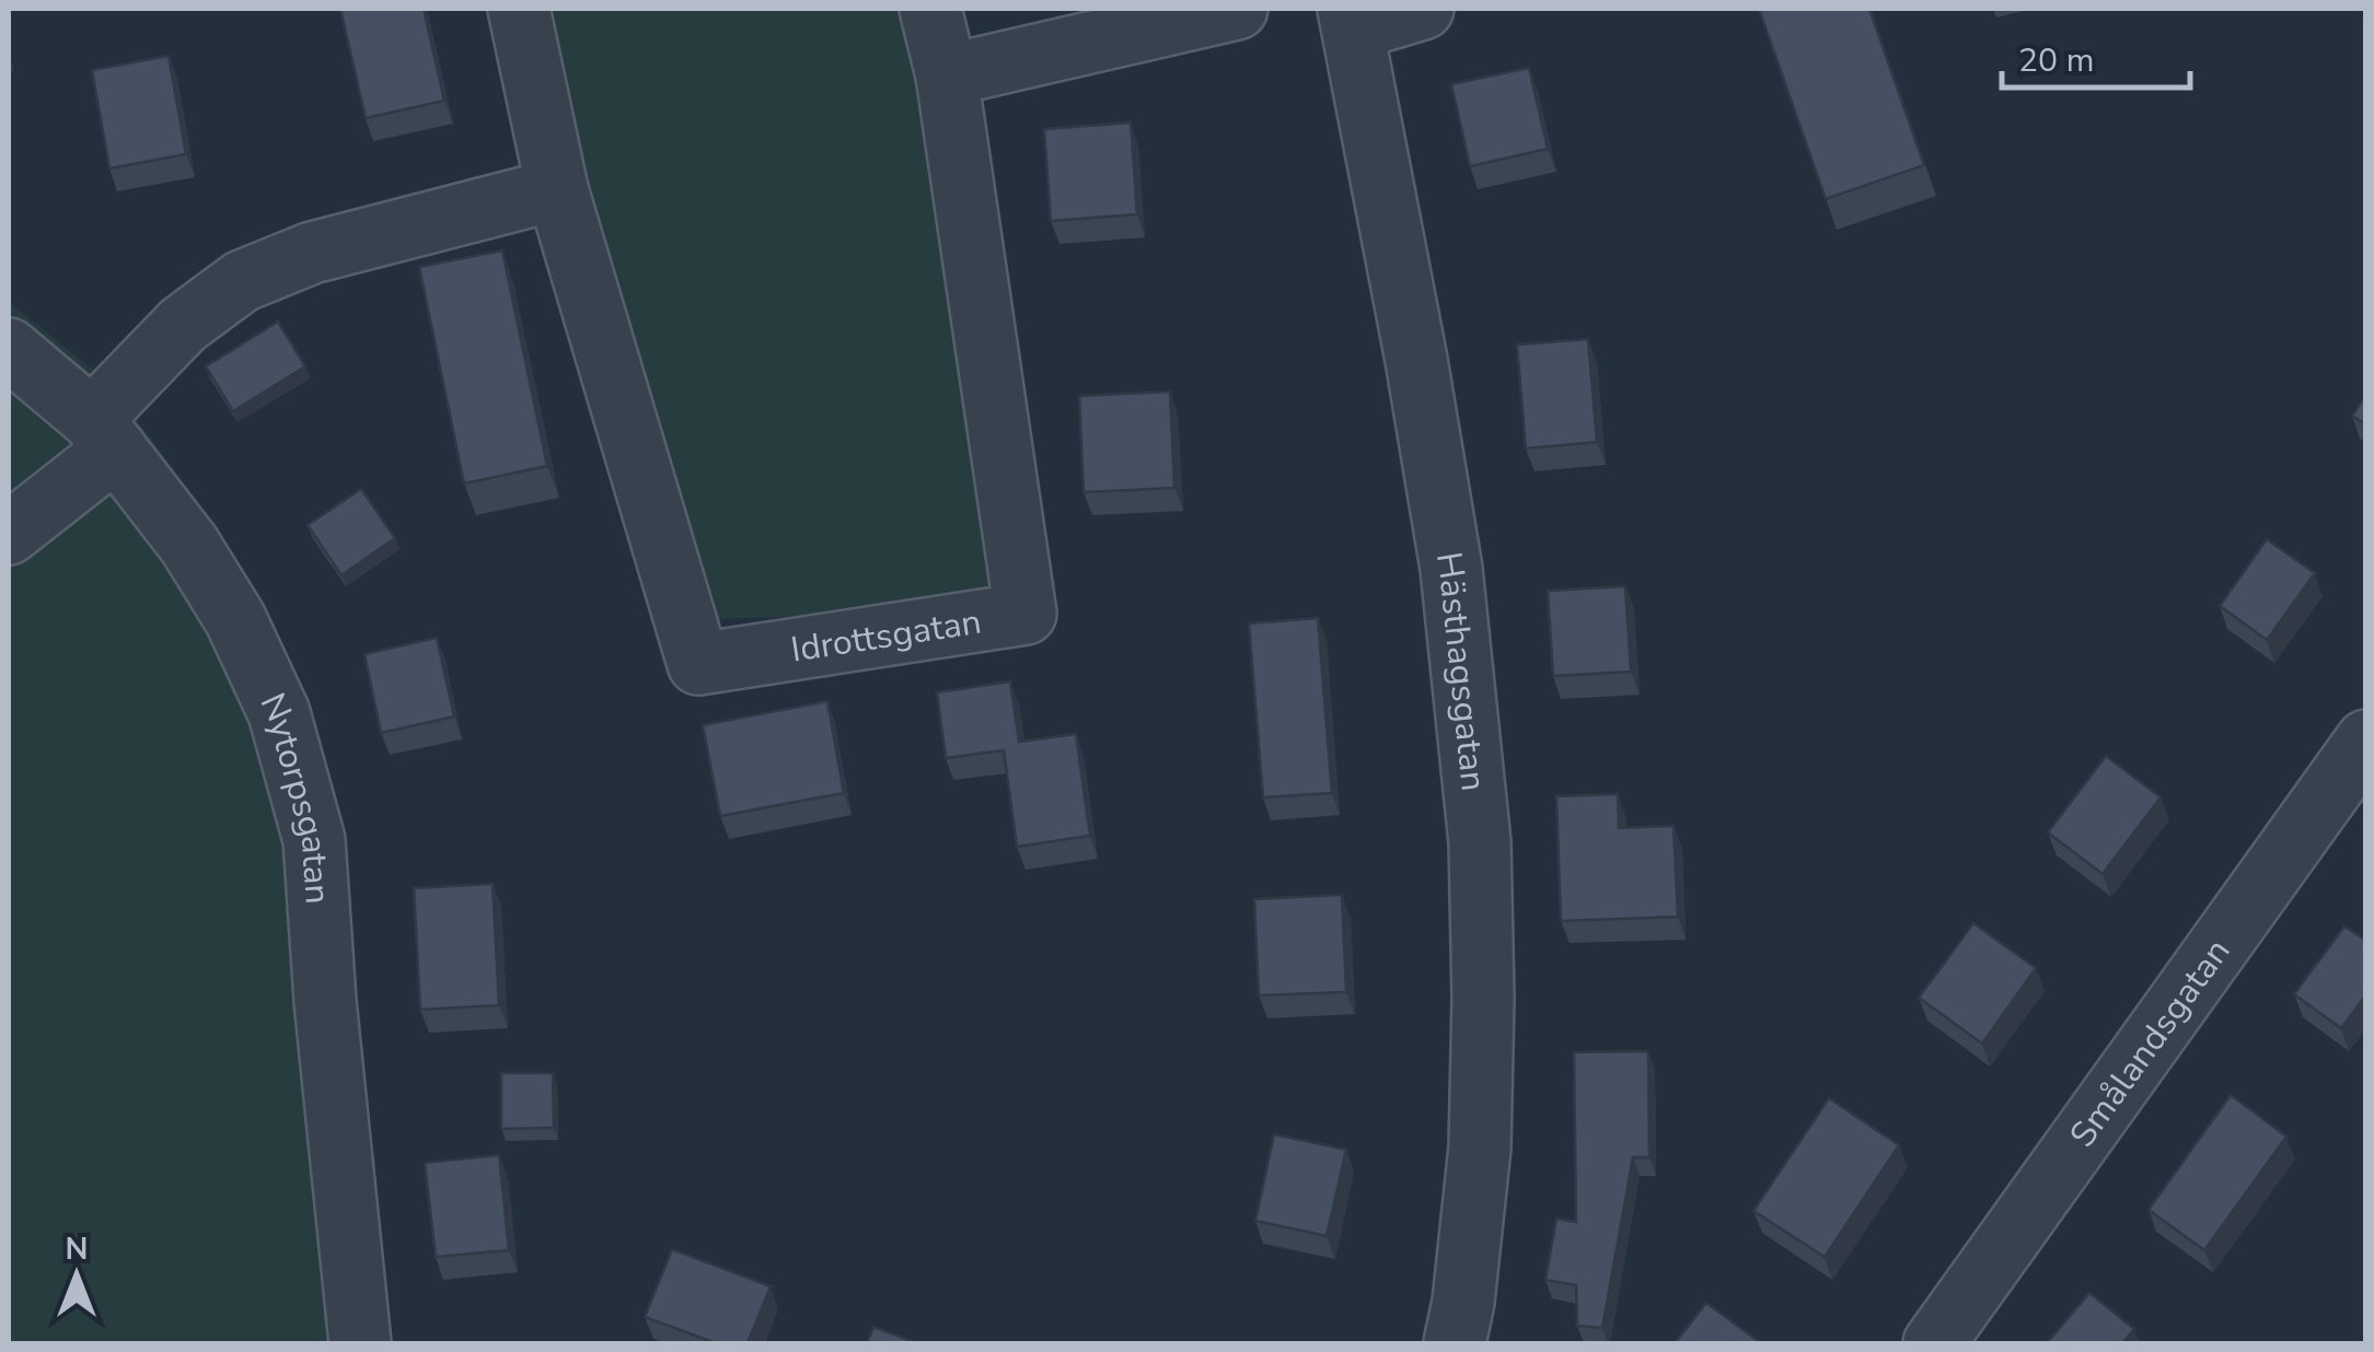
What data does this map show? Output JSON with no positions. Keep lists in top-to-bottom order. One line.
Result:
{"streets":{"street":["Idrottsgatan","Hästhagsgatan","Nytorpsgatan","Smålandsgatan"]},"scale_bar":"20 m","north":"top"}
